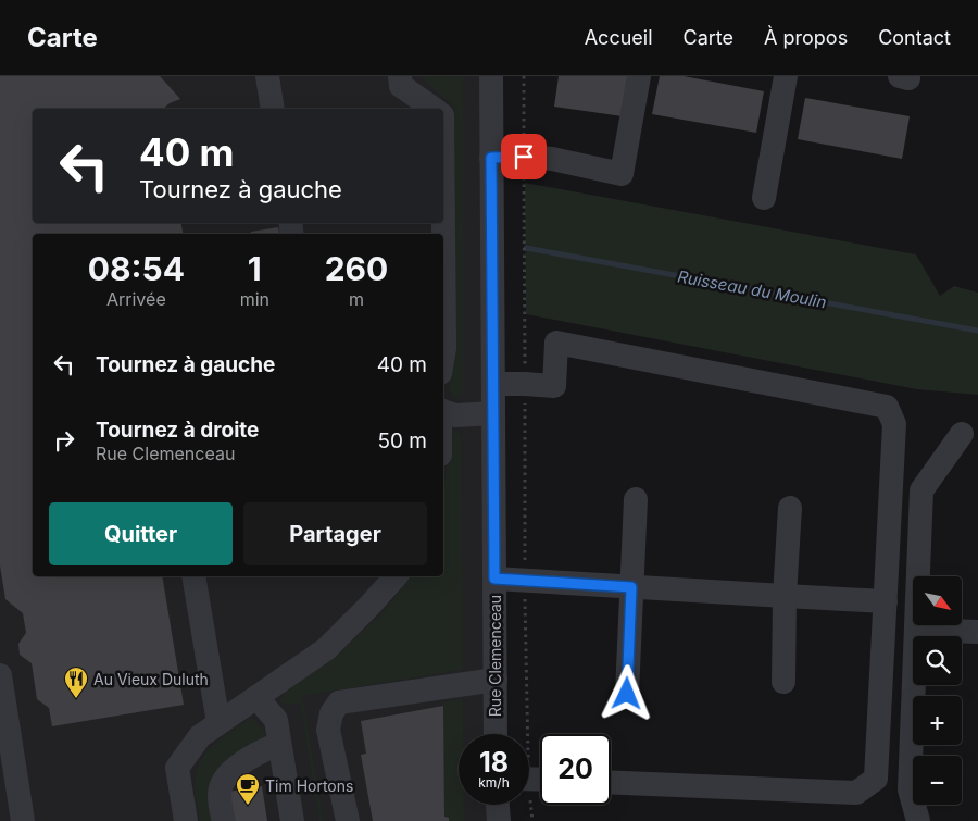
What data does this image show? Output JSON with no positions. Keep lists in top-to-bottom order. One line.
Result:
{"streets":{"street":["Rue Clemenceau"]},"water":["Ruisseau du Moulin"],"places":{"restaurant":["Au Vieux Duluth"],"cafe":["Tim Hortons"]},"north":"bottom right","page":{"header":"Carte","nav":["Accueil","Carte","À propos","Contact"],"turn":["40 m","Tournez à gauche"],"eta":["08:54","Arrivée","1","min","260","m"],"list":[{"name":"Tournez à gauche","value":"40 m"},{"name":"Tournez à droite","note":"Rue Clemenceau","value":"50 m"}],"buttons":["Quitter","Partager"],"map_buttons":["+","−"],"speed":"18 km/h","limit":"20"}}
